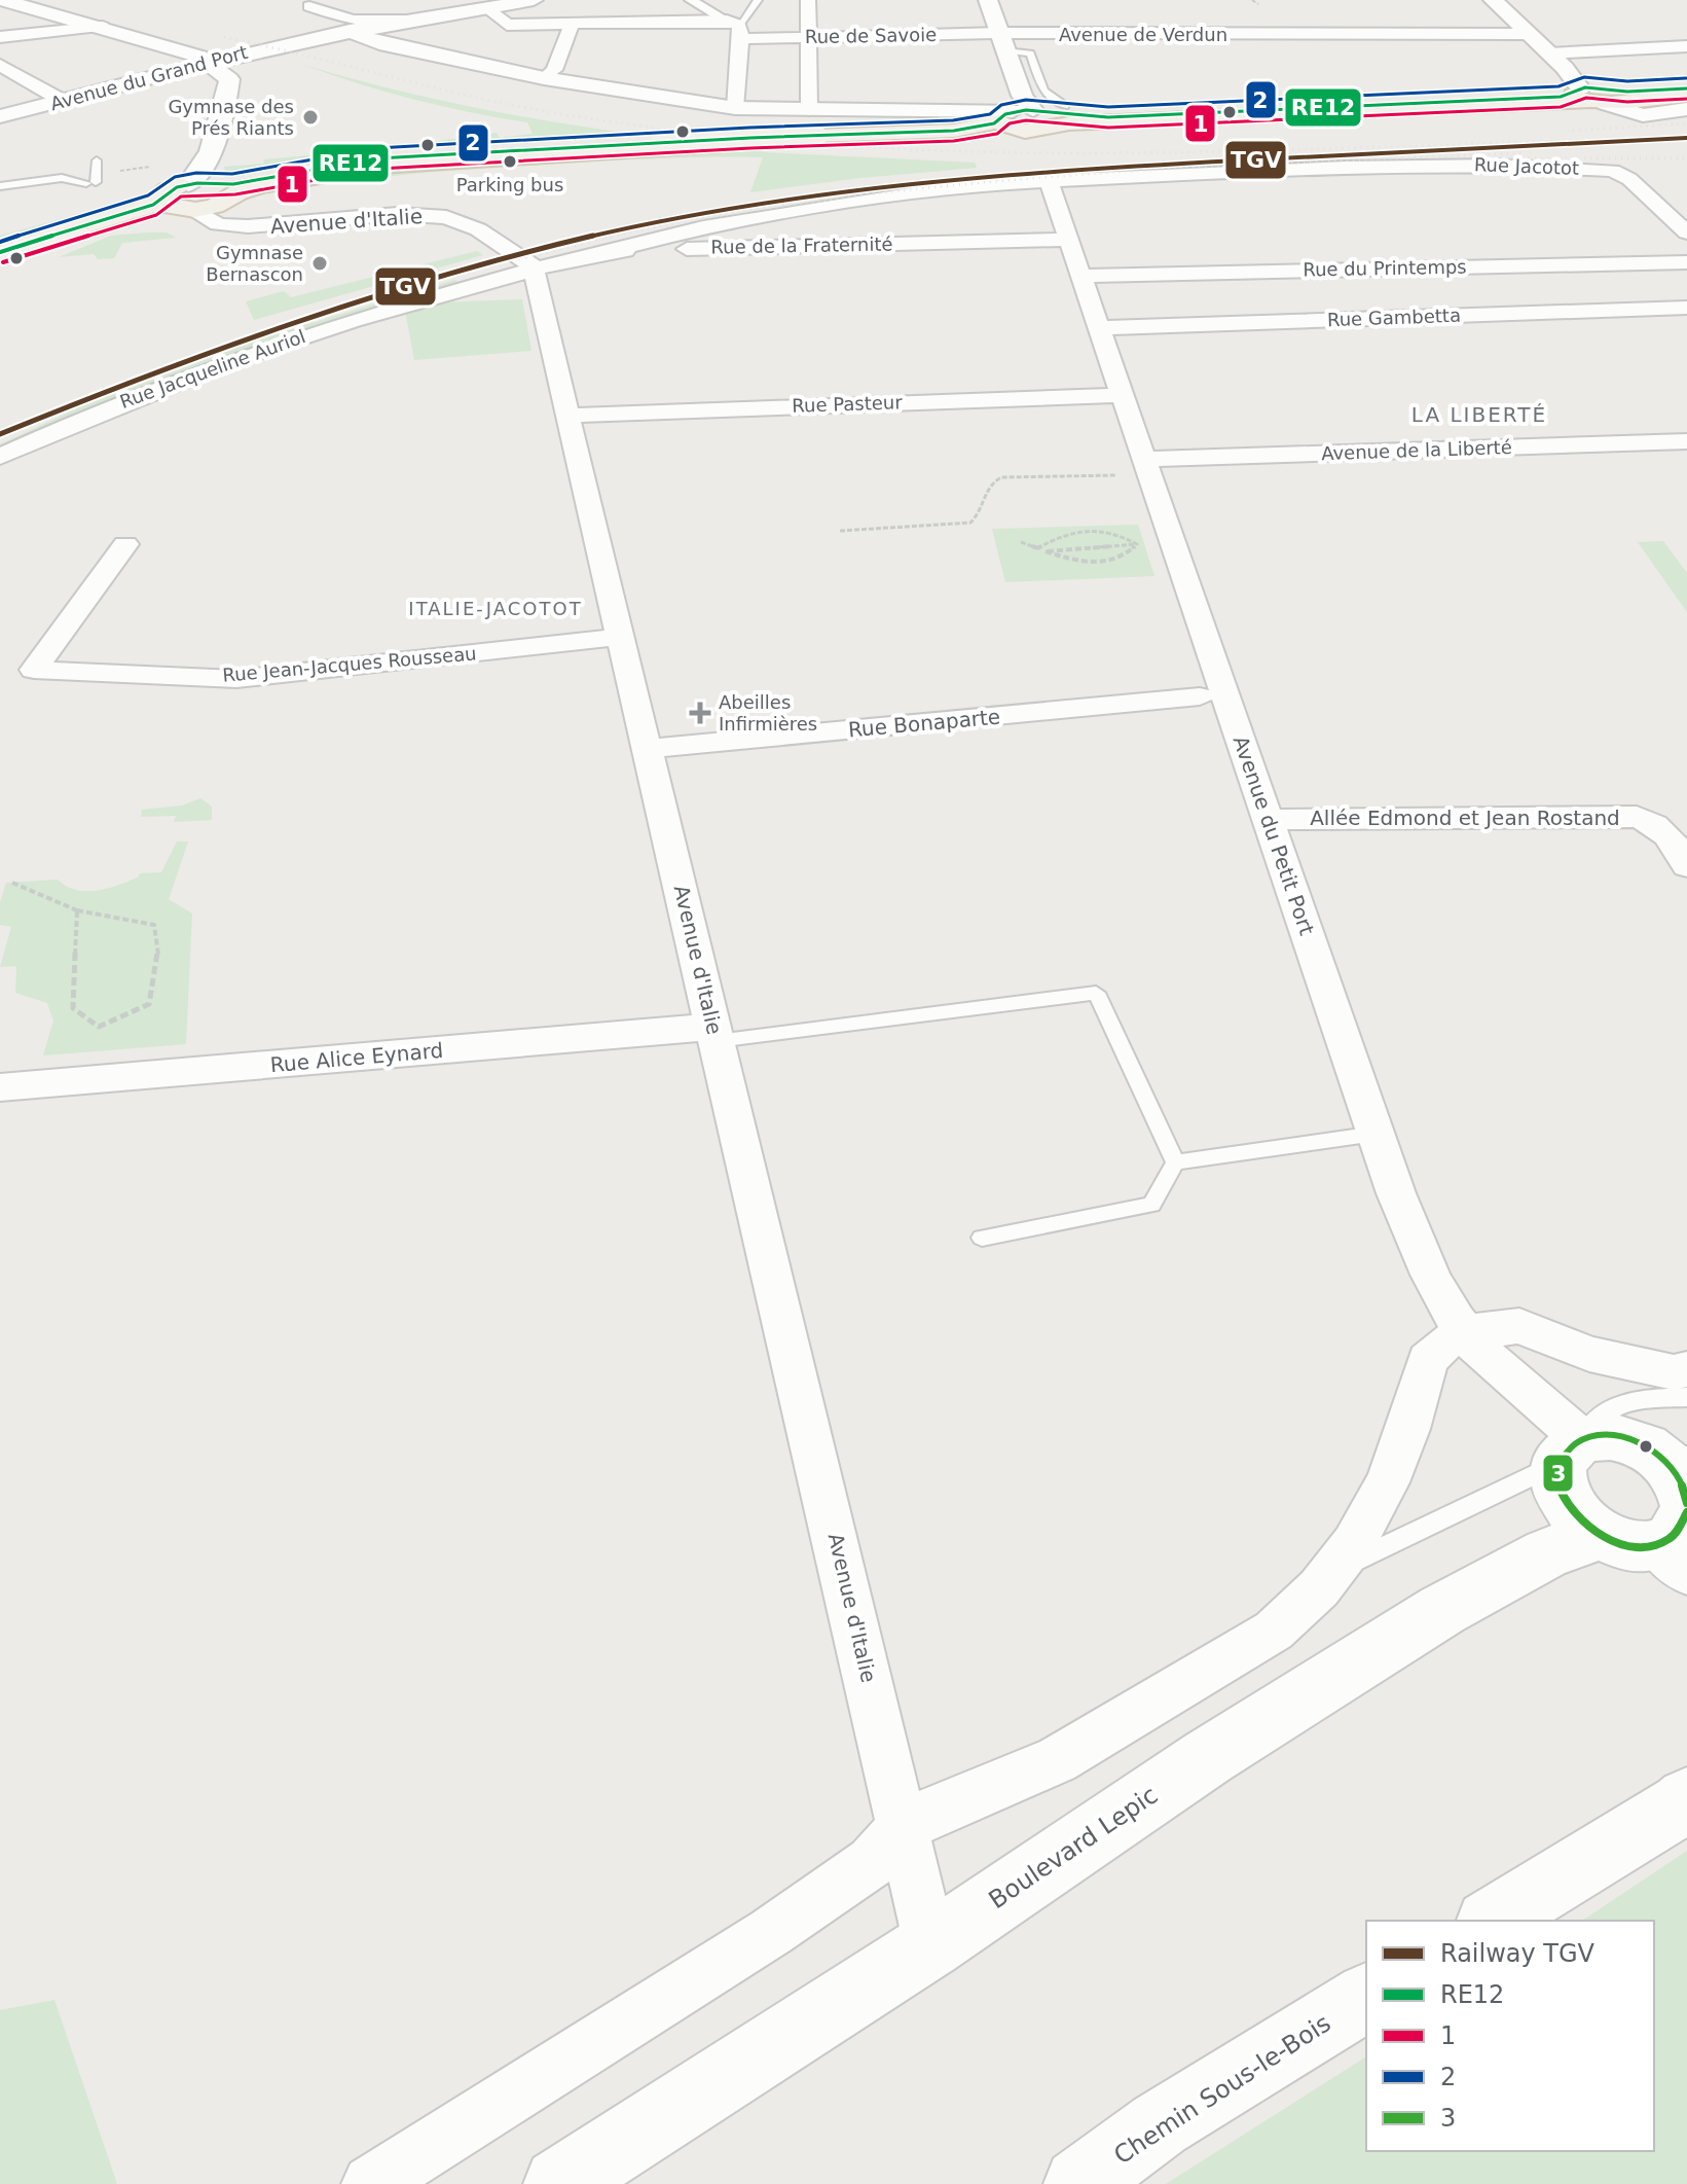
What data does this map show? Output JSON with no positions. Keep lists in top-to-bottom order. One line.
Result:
{"streets":{"street":["Avenue de Verdun","Rue de Savoie","Avenue du Grand Port","Rue Jacotot","Avenue d'Italie","Rue de la Fraternité","Rue du Printemps","Rue Gambetta","Rue Jacqueline Auriol","Rue Pasteur","Avenue de la Liberté","Rue Jean-Jacques Rousseau","Rue Bonaparte","Allée Edmond et Jean Rostand","Avenue du Petit Port","Rue Alice Eynard","Boulevard Lepic","Chemin Sous-le-Bois"]},"crossings":[["Avenue de Verdun","Rue de Savoie"],["Rue de Savoie","Avenue du Grand Port"],["Rue Jacotot","Rue Jacqueline Auriol"],["Rue Jacotot","Avenue du Petit Port"],["Avenue d'Italie","Rue de la Fraternité"],["Avenue d'Italie","Rue Jacqueline Auriol"],["Avenue d'Italie","Rue Pasteur"],["Avenue d'Italie","Rue Jean-Jacques Rousseau"],["Avenue d'Italie","Rue Bonaparte"],["Avenue d'Italie","Rue Alice Eynard"],["Avenue d'Italie","Boulevard Lepic"],["Rue de la Fraternité","Rue Jacqueline Auriol"],["Rue de la Fraternité","Avenue du Petit Port"],["Rue du Printemps","Avenue du Petit Port"],["Rue Gambetta","Avenue du Petit Port"],["Rue Jacqueline Auriol","Avenue du Petit Port"],["Rue Pasteur","Avenue du Petit Port"],["Avenue de la Liberté","Avenue du Petit Port"],["Allée Edmond et Jean Rostand","Avenue du Petit Port"],["Avenue du Petit Port","Boulevard Lepic"]],"districts":["LA LIBERTÉ","ITALIE-JACOTOT"],"places":{"other":["Gymnase des Prés Riants","Parking bus","Gymnase Bernascon"],"health":["Abeilles Infirmières"]},"lines":["transit line 2","transit line RE12","transit line 1","rail line TGV","transit line 3"],"legend":["Railway TGV","RE12","1","2","3"]}
